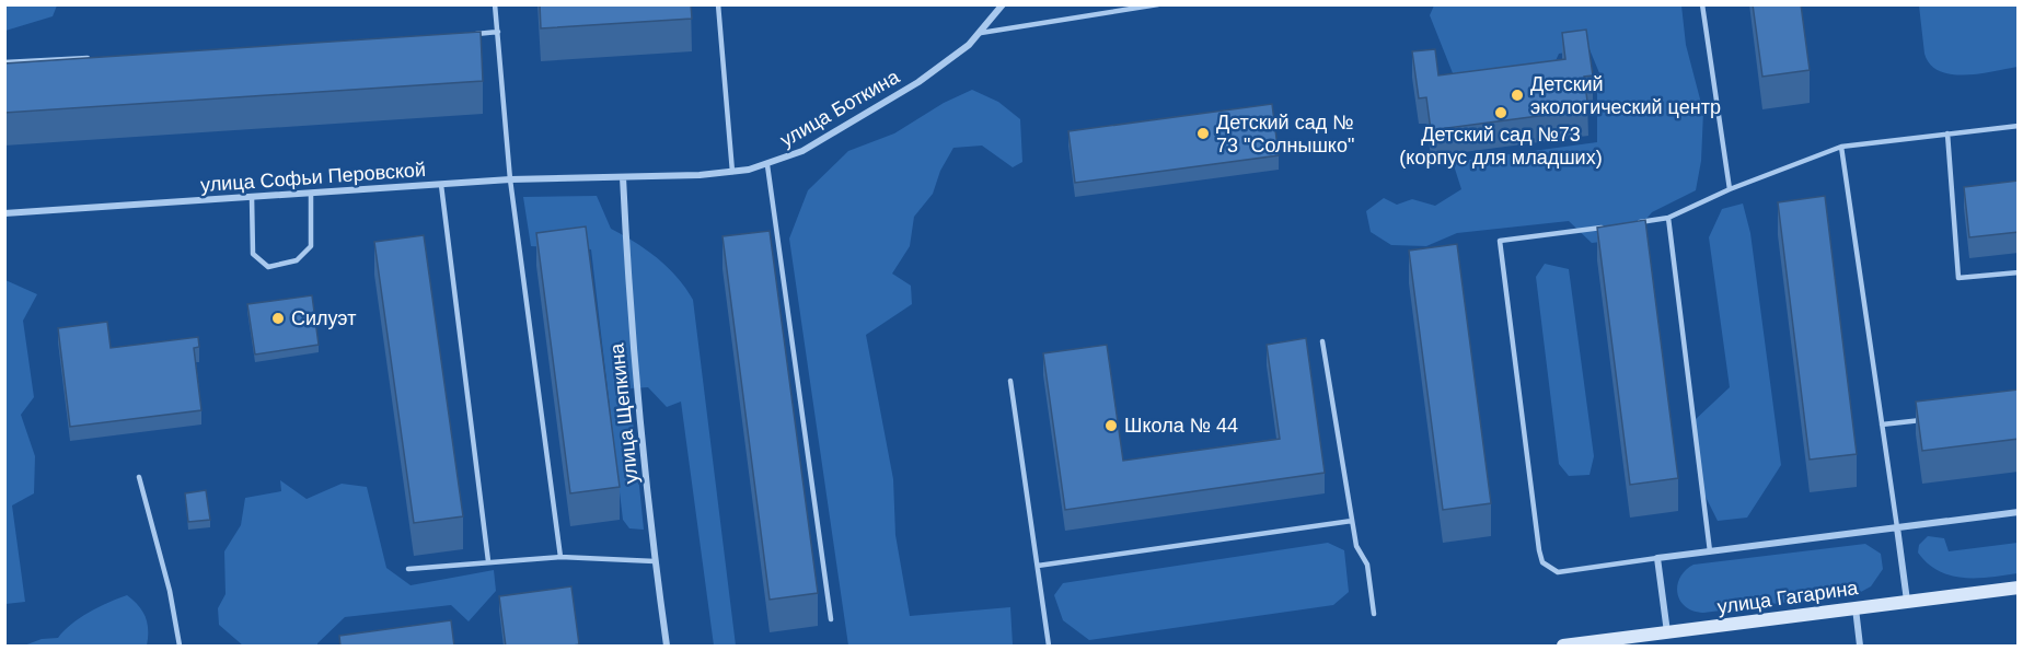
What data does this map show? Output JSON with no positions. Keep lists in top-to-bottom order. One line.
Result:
{"streets":{"main road":["улица Гагарина"],"street":["улица Боткина","улица Софьи Перовской","улица Щепкина"]},"crossings":[["улица Боткина","улица Софьи Перовской"],["улица Боткина","улица Щепкина"],["улица Софьи Перовской","улица Щепкина"]],"places":["Детский экологический центр","Детский сад №73 (корпус для младших)","Детский сад № 73 \"Солнышко\"","Силуэт","Школа № 44"]}
